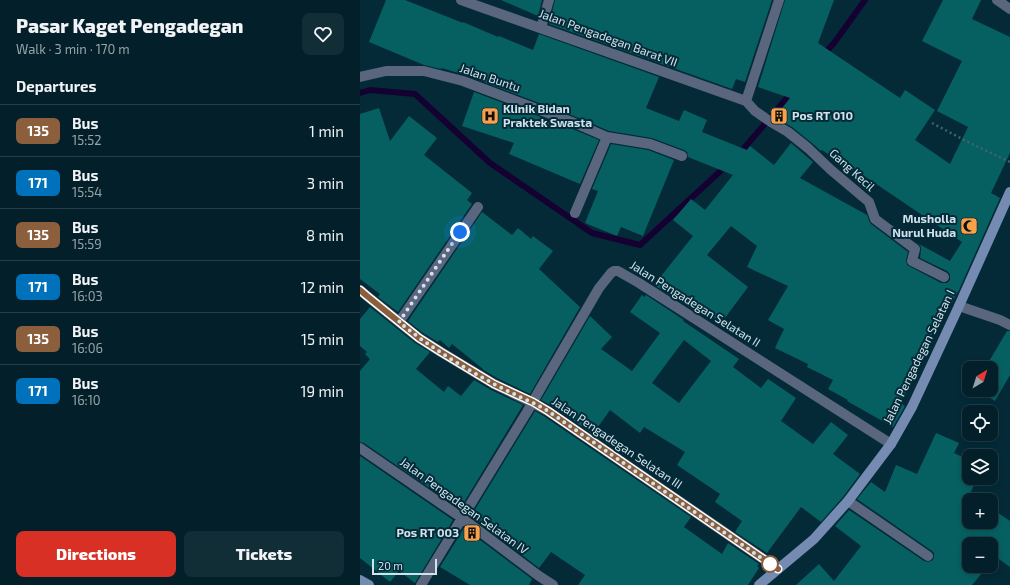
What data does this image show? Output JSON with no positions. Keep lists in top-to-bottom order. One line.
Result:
{"streets":{"street":["Jalan Pengadegan Barat VII","Jalan Buntu","Gang Kecil","Jalan Pengadegan Selatan II","Jalan Pengadegan Selatan I","Jalan Pengadegan Selatan III","Jalan Pengadegan Selatan IV"]},"crossings":[["Jalan Pengadegan Barat VII","Gang Kecil"],["Jalan Pengadegan Selatan II","Jalan Pengadegan Selatan I"],["Jalan Pengadegan Selatan II","Jalan Pengadegan Selatan III"],["Jalan Pengadegan Selatan II","Jalan Pengadegan Selatan IV"],["Jalan Pengadegan Selatan I","Jalan Pengadegan Selatan III"]],"places":{"hospital":["Klinik Bidan Praktek Swasta"],"building":["Pos RT 010","Pos RT 003"],"mosque":["Musholla Nurul Huda"]},"lines":["bus line 135"],"scale_bar":"20 m","north":"top right","page":{"heading":[["Pasar Kaget Pengadegan","Walk · 3 min · 170 m"],"Departures"],"list":[{"mark":"135","name":"Bus","note":"15:52","value":"1 min"},{"mark":"171","name":"Bus","note":"15:54","value":"3 min"},{"mark":"135","name":"Bus","note":"15:59","value":"8 min"},{"mark":"171","name":"Bus","note":"16:03","value":"12 min"},{"mark":"135","name":"Bus","note":"16:06","value":"15 min"},{"mark":"171","name":"Bus","note":"16:10","value":"19 min"}],"map_buttons":["+","−"],"buttons":["Directions","Tickets"],"scale":"20 m"}}
